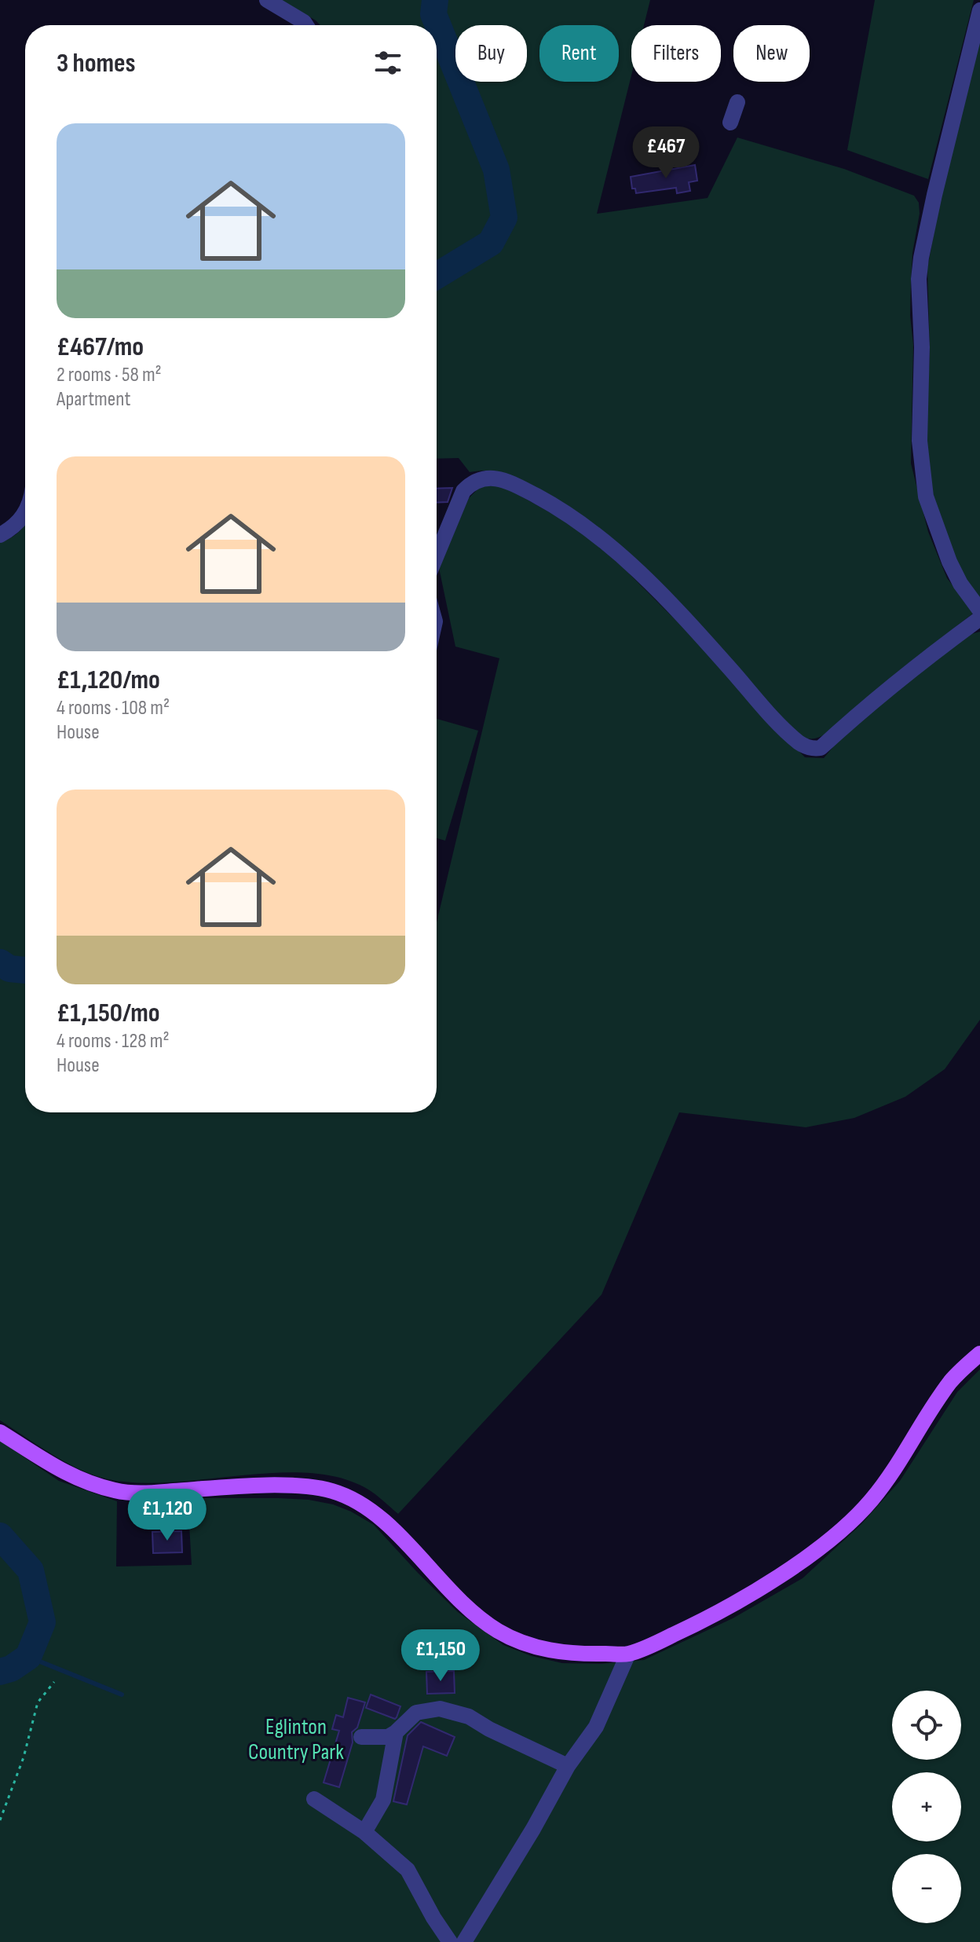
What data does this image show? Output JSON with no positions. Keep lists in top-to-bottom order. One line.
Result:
{"parks":["Eglinton Country Park"],"page":{"chip":["Buy","Rent","Filters","New"],"heading":"3 homes","list":[{"name":"£467/mo","note":"2 rooms · 58 m² · Apartment"},{"name":"£1,120/mo","note":"4 rooms · 108 m² · House"},{"name":"£1,150/mo","note":"4 rooms · 128 m² · House"}],"price":["£467","£1,120","£1,150"],"map_buttons":["+","−"]}}
